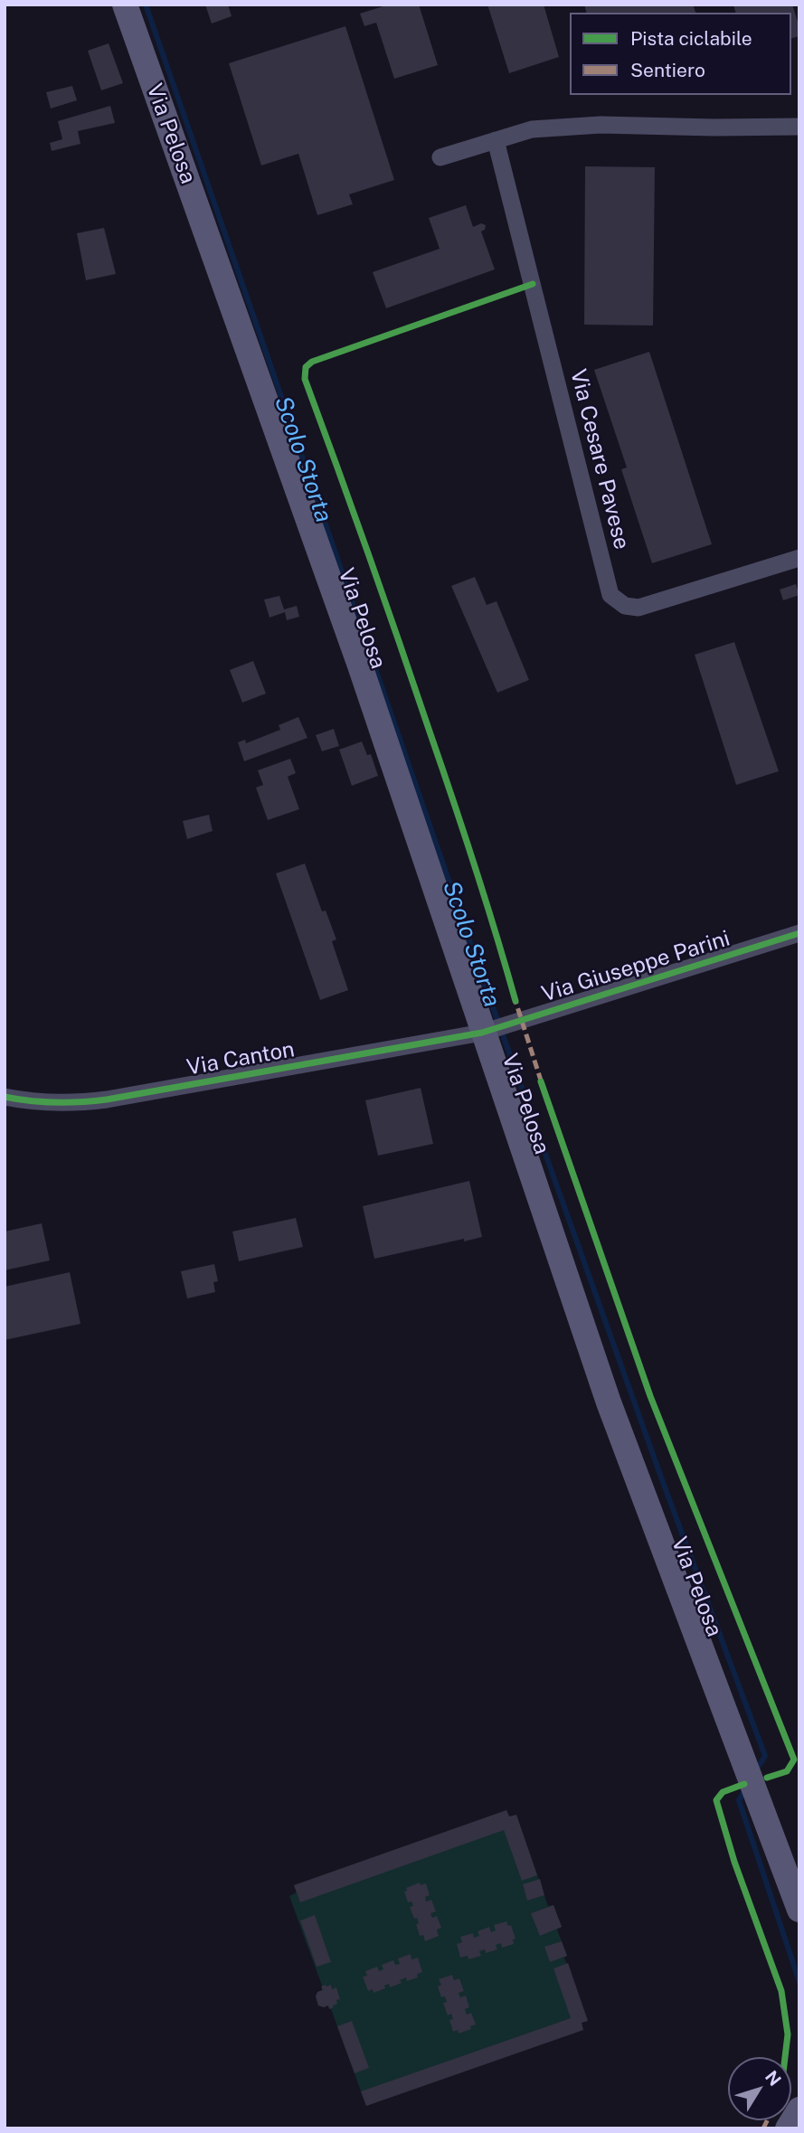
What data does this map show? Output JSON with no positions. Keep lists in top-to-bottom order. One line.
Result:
{"streets":{"main road":["Via Pelosa"],"street":["Via Cesare Pavese","Via Giuseppe Parini","Via Canton"]},"crossings":[["Via Pelosa","Via Giuseppe Parini"],["Via Pelosa","Via Canton"],["Via Giuseppe Parini","Via Canton"]],"water":["Scolo Storta"],"legend":["Pista ciclabile","Sentiero"],"north":"top right"}
